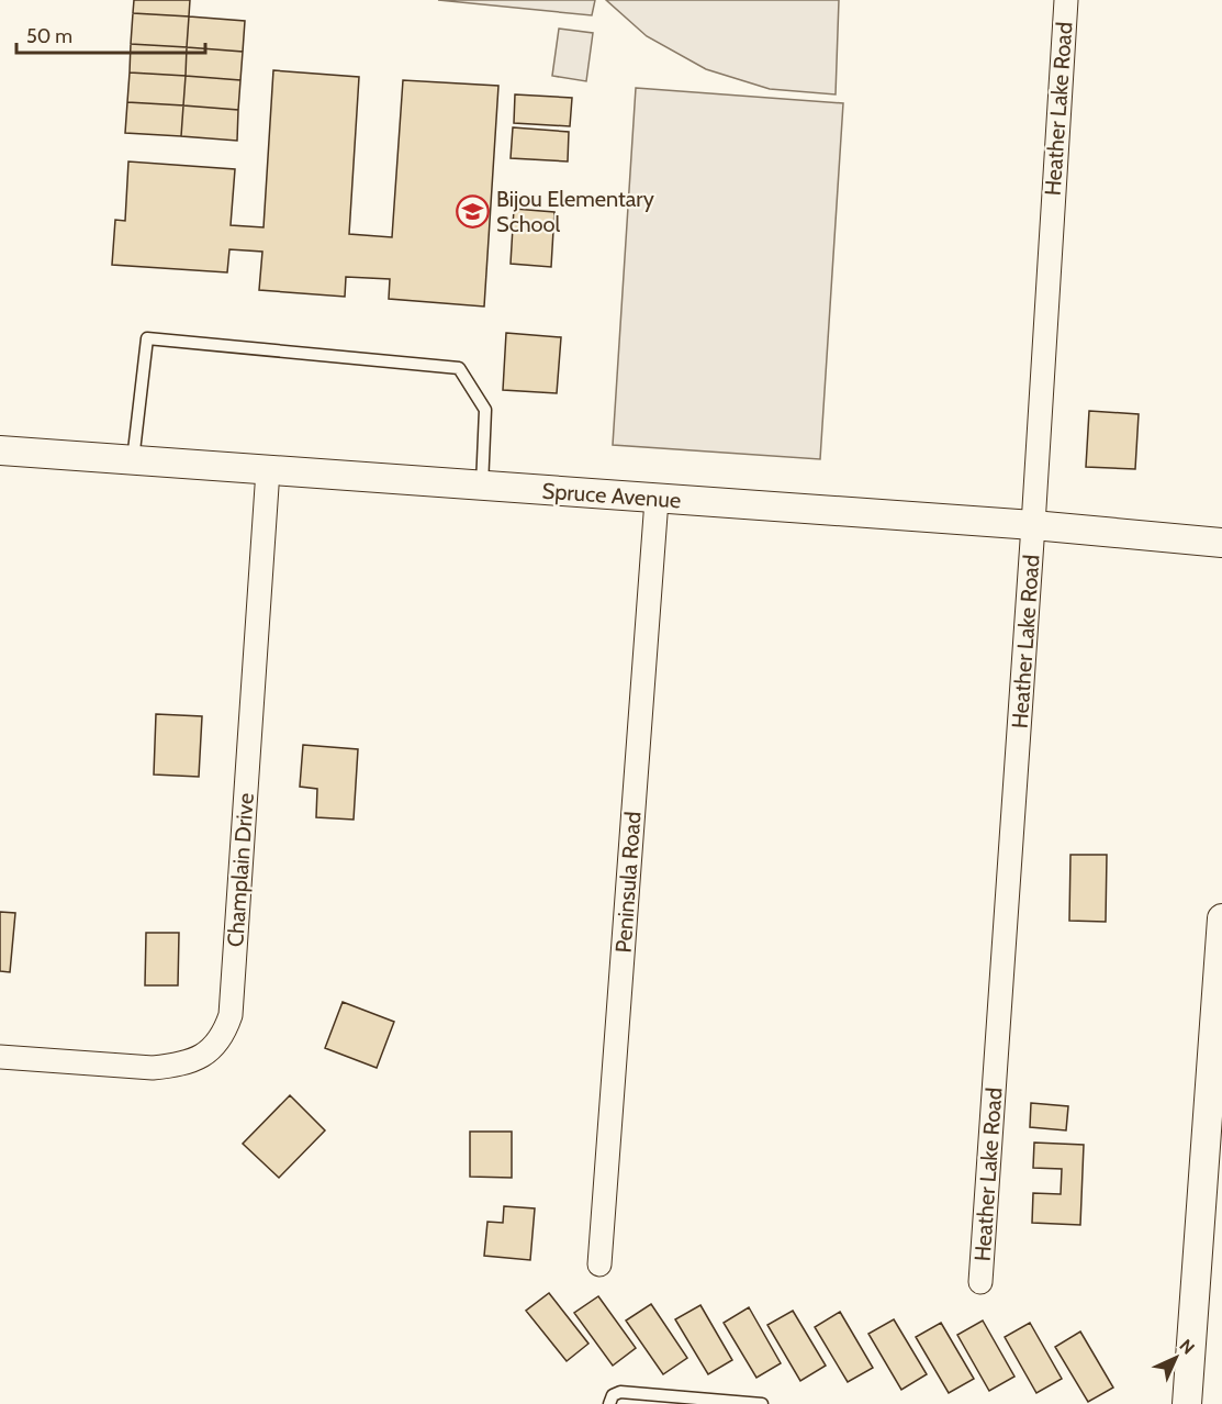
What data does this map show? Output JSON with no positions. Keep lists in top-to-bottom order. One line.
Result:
{"streets":{"street":["Heather Lake Road","Spruce Avenue","Champlain Drive","Peninsula Road"]},"crossings":[["Heather Lake Road","Spruce Avenue"],["Spruce Avenue","Champlain Drive"],["Spruce Avenue","Peninsula Road"]],"places":{"school or university":["Bijou Elementary School"]},"scale_bar":"50 m","north":"top right"}
